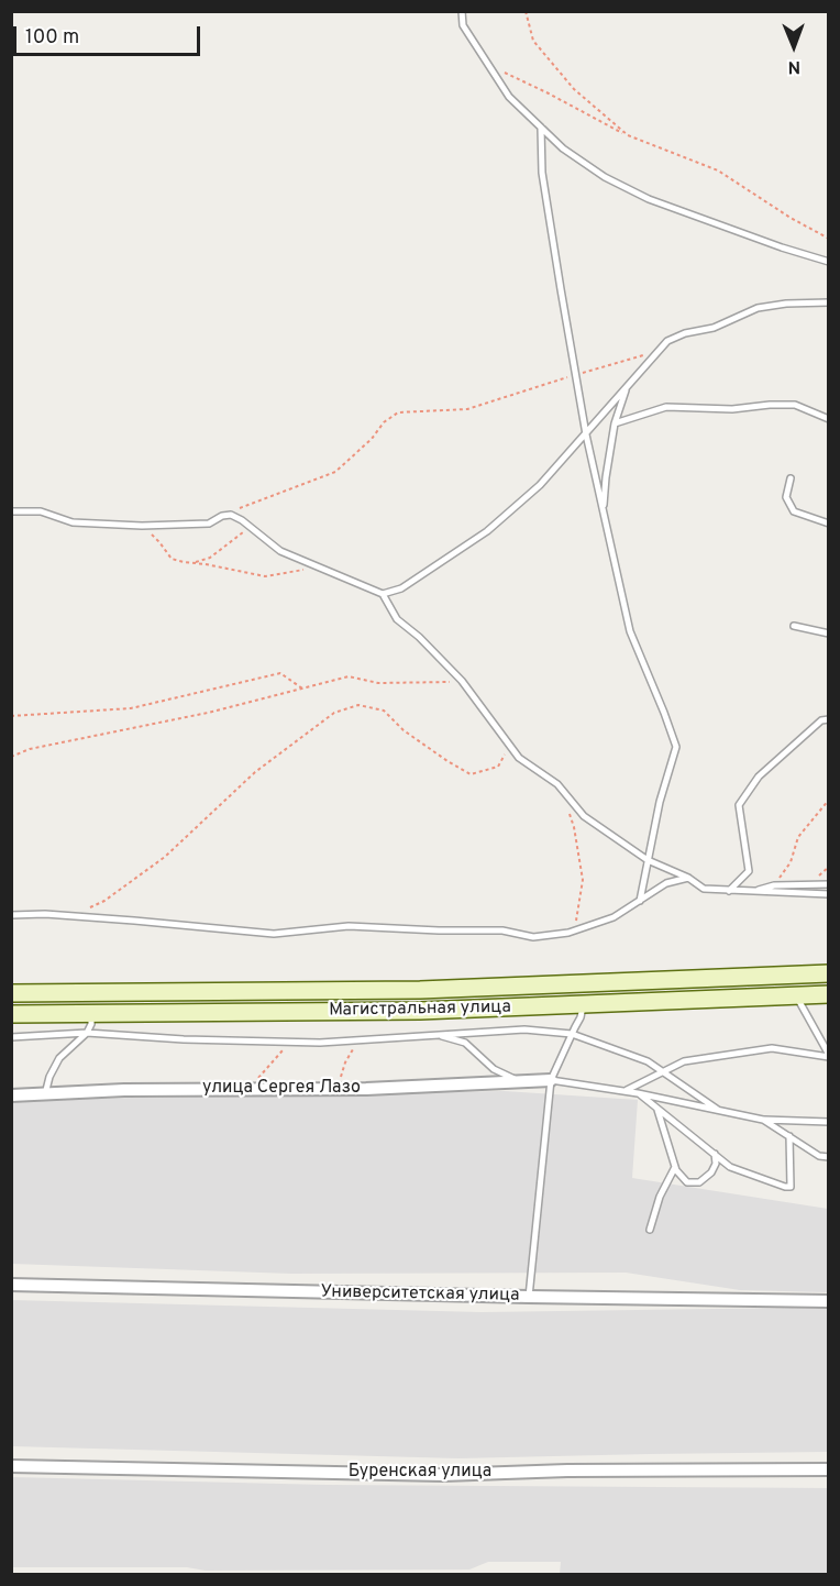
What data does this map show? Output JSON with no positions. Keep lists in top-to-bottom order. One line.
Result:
{"streets":{"main road":["Магистральная улица"],"street":["улица Сергея Лазо","Университетская улица","Буренская улица"]},"scale_bar":"100 m","north":"bottom"}
